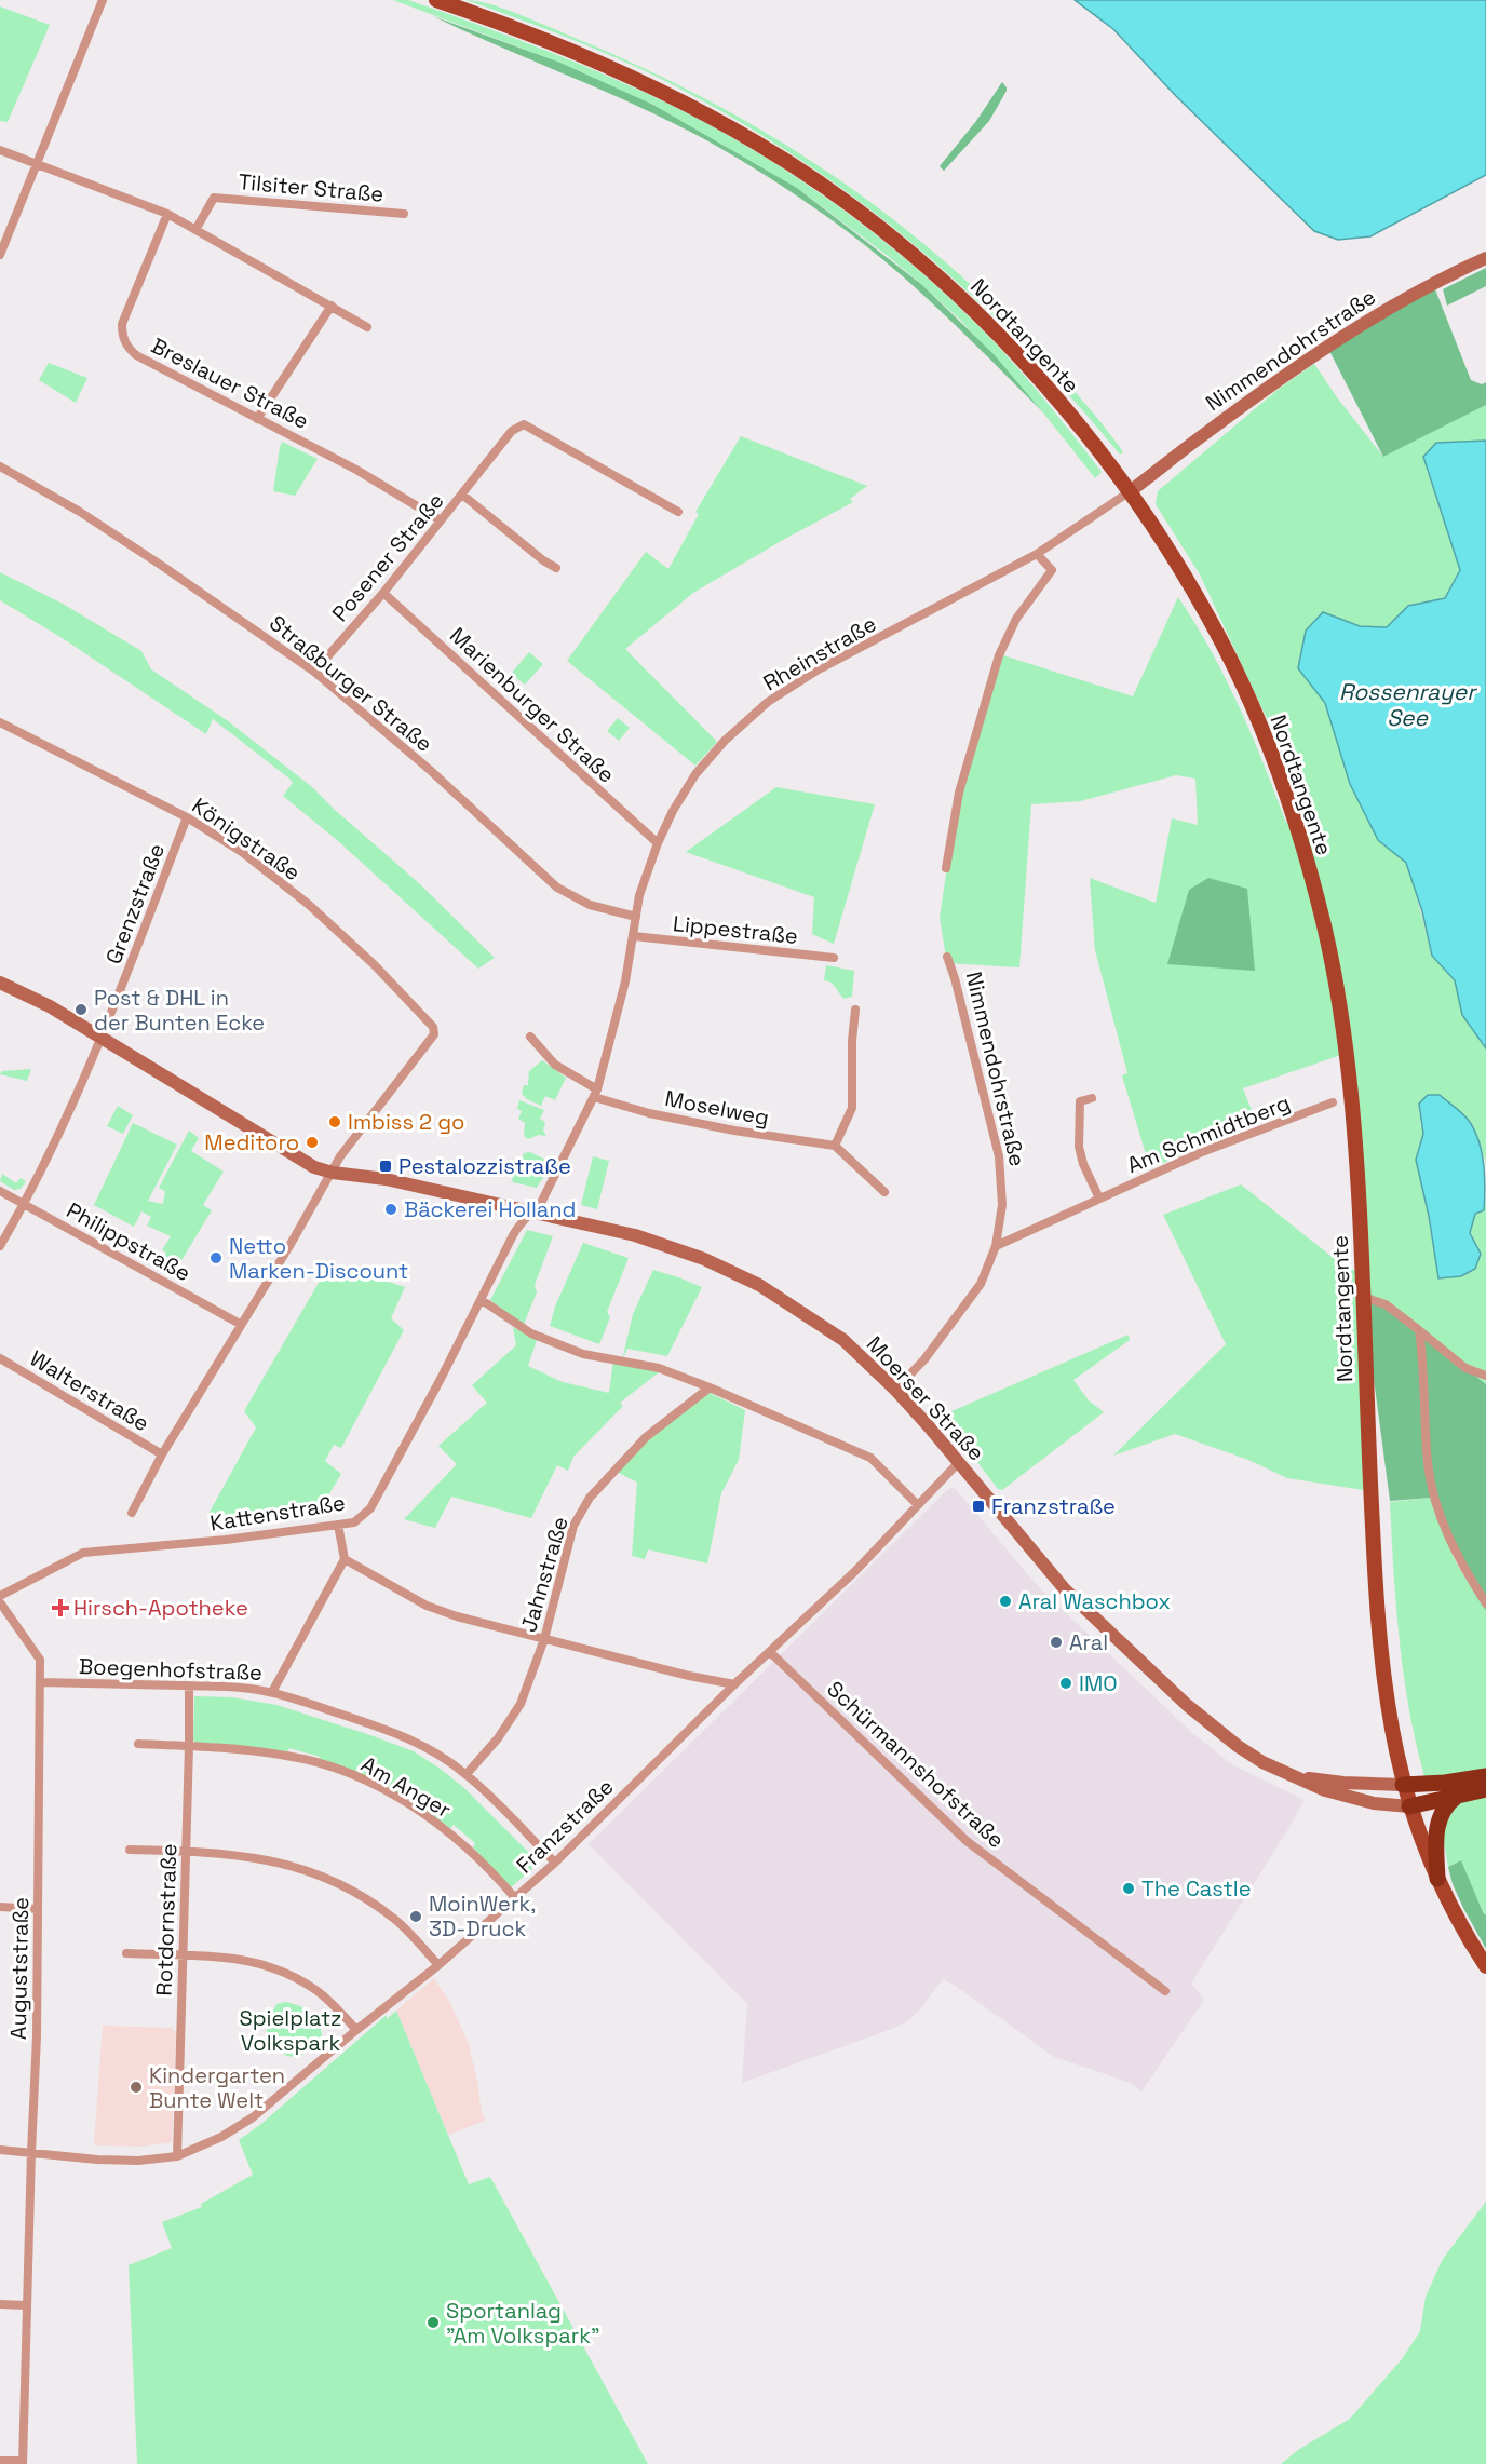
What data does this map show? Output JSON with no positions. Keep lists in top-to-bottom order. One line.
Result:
{"streets":{"main road":["Nordtangente"],"street":["Tilsiter Straße","Nimmendohrstraße","Breslauer Straße","Posener Straße","Rheinstraße","Straßburger Straße","Marienburger Straße","Königstraße","Grenzstraße","Lippestraße","Moselweg","Am Schmidtberg","Philippstraße","Walterstraße","Moerser Straße","Kattenstraße","Jahnstraße","Boegenhofstraße","Schürmannshofstraße","Am Anger","Franzstraße","Rotdornstraße","Auguststraße"]},"crossings":[["Nordtangente","Nimmendohrstraße"],["Nordtangente","Rheinstraße"],["Nordtangente","Moerser Straße"],["Nimmendohrstraße","Rheinstraße"],["Nimmendohrstraße","Am Schmidtberg"],["Nimmendohrstraße","Moerser Straße"],["Breslauer Straße","Posener Straße"],["Posener Straße","Straßburger Straße"],["Posener Straße","Marienburger Straße"],["Rheinstraße","Straßburger Straße"],["Rheinstraße","Marienburger Straße"],["Rheinstraße","Lippestraße"],["Rheinstraße","Moselweg"],["Rheinstraße","Moerser Straße"],["Rheinstraße","Kattenstraße"],["Königstraße","Grenzstraße"],["Königstraße","Moerser Straße"],["Grenzstraße","Philippstraße"],["Grenzstraße","Moerser Straße"],["Moerser Straße","Kattenstraße"],["Moerser Straße","Franzstraße"],["Jahnstraße","Boegenhofstraße"],["Boegenhofstraße","Franzstraße"],["Boegenhofstraße","Rotdornstraße"],["Boegenhofstraße","Auguststraße"],["Schürmannshofstraße","Franzstraße"],["Am Anger","Franzstraße"],["Am Anger","Rotdornstraße"],["Franzstraße","Rotdornstraße"],["Franzstraße","Auguststraße"]],"water":["Rossenrayer See"],"parks":["Spielplatz Volkspark"],"places":{"other":["Post & DHL in der Bunten Ecke","Imbiss 2 go","Meditoro","Bäckerei Holland","Netto Marken-Discount","Aral Waschbox","Aral","IMO","The Castle","MoinWerk, 3D-Druck","Kindergarten Bunte Welt","Sportanlag \"Am Volkspark\""],"transit":["Pestalozzistraße","Franzstraße"],"health":["Hirsch-Apotheke"]}}
